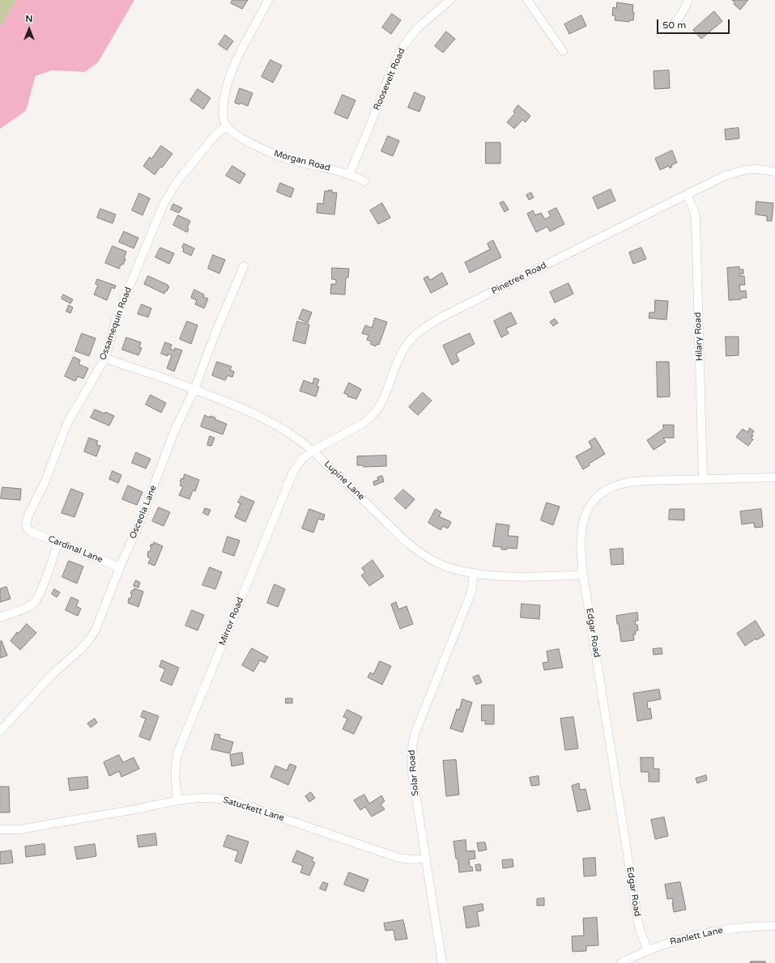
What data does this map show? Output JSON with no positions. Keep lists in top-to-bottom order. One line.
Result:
{"streets":{"street":["Roosevelt Road","Morgan Road","Pinetree Road","Ossamequin Road","Hilary Road","Lupine Lane","Osceola Lane","Cardinal Lane","Mirror Road","Edgar Road","Solar Road","Satuckett Lane","Ranlett Lane"]},"crossings":[["Roosevelt Road","Morgan Road"],["Morgan Road","Ossamequin Road"],["Pinetree Road","Hilary Road"],["Pinetree Road","Lupine Lane"],["Pinetree Road","Mirror Road"],["Ossamequin Road","Lupine Lane"],["Ossamequin Road","Cardinal Lane"],["Hilary Road","Edgar Road"],["Lupine Lane","Osceola Lane"],["Lupine Lane","Mirror Road"],["Lupine Lane","Edgar Road"],["Lupine Lane","Solar Road"],["Osceola Lane","Cardinal Lane"],["Mirror Road","Satuckett Lane"],["Edgar Road","Ranlett Lane"],["Solar Road","Satuckett Lane"]],"scale_bar":"50 m","north":"top"}
